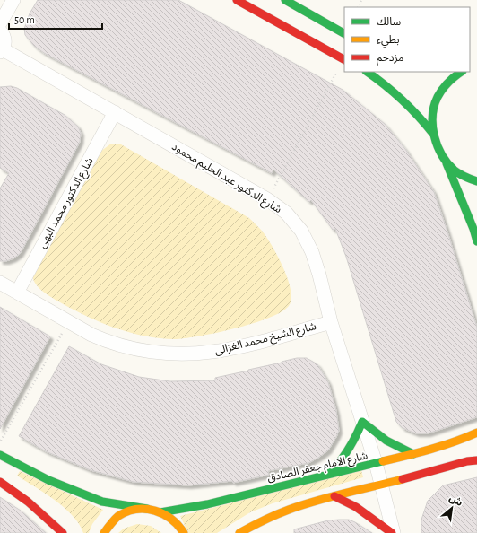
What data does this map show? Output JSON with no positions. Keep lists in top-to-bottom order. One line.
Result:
{"streets":{"street":["شارع الدكتور عبد الحليم محمود","شارع الدكتور محمد البهى","شارع الشيخ محمد الغزالى","شارع الامام جعفر الصادق"]},"crossings":[["شارع الدكتور عبد الحليم محمود","شارع الدكتور محمد البهى"],["شارع الدكتور عبد الحليم محمود","شارع الشيخ محمد الغزالى"],["شارع الدكتور عبد الحليم محمود","شارع الامام جعفر الصادق"],["شارع الدكتور محمد البهى","شارع الشيخ محمد الغزالى"]],"legend":["سالك","بطيء","مزدحم"],"scale_bar":"50 m","north":"top right"}
